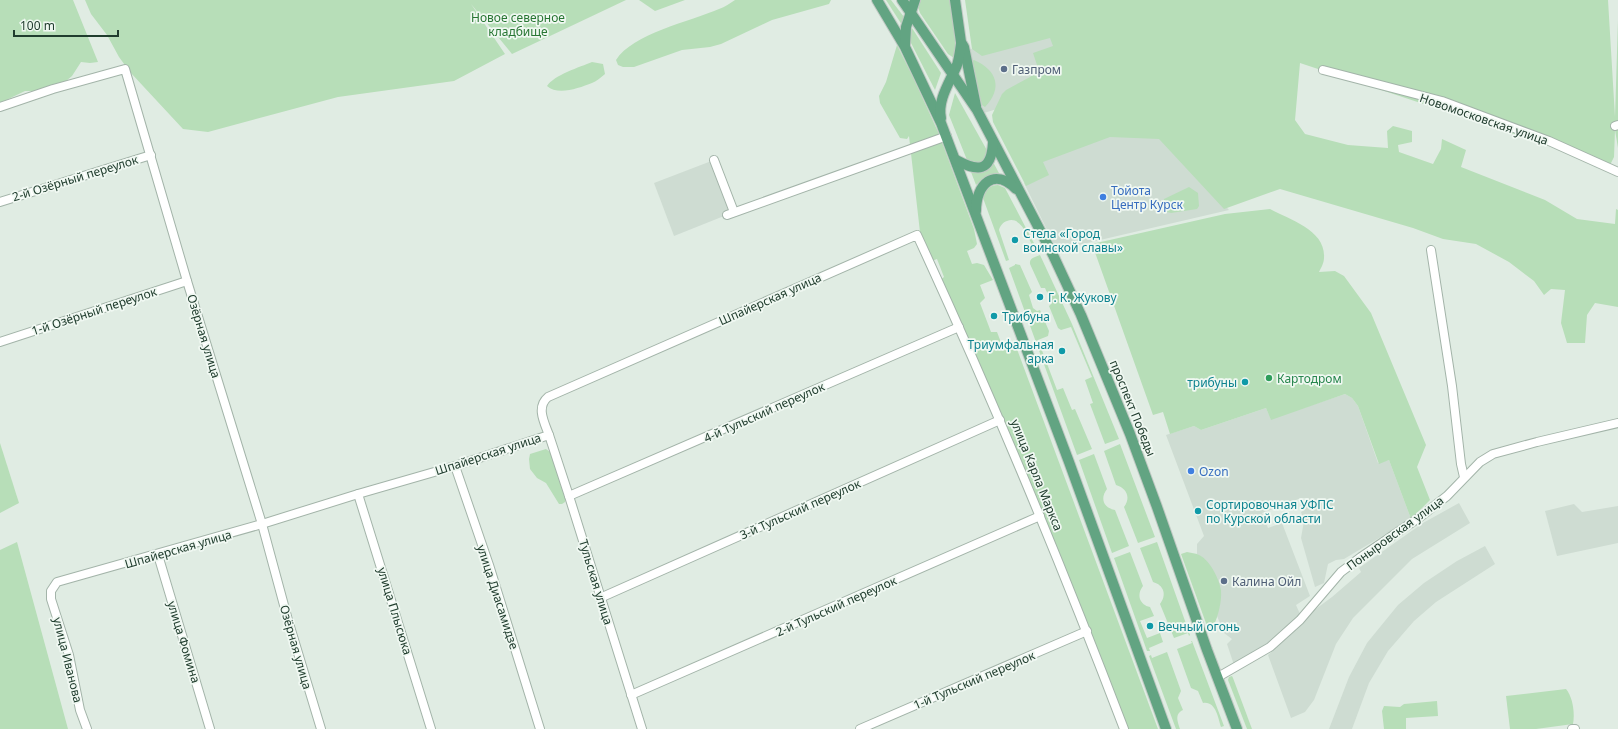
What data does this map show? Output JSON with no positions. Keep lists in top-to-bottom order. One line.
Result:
{"streets":{"main road":["проспект Победы"],"street":["Новомосковская улица","2-й Озёрный переулок","Шпайерская улица","1-й Озёрный переулок","Озёрная улица","4-й Тульский переулок","улица Карла Маркса","3-й Тульский переулок","Поныровская улица","Тульская улица","улица Диасамидзе","2-й Тульский переулок","улица Плысюка","улица Фомина","улица Иванова","1-й Тульский переулок"]},"crossings":[["2-й Озёрный переулок","Озёрная улица"],["Шпайерская улица","Озёрная улица"],["Шпайерская улица","улица Карла Маркса"],["Шпайерская улица","Тульская улица"],["Шпайерская улица","улица Диасамидзе"],["Шпайерская улица","улица Плысюка"],["Шпайерская улица","улица Фомина"],["Шпайерская улица","улица Иванова"],["1-й Озёрный переулок","Озёрная улица"],["проспект Победы","Поныровская улица"],["4-й Тульский переулок","улица Карла Маркса"],["4-й Тульский переулок","Тульская улица"],["улица Карла Маркса","3-й Тульский переулок"],["улица Карла Маркса","2-й Тульский переулок"],["улица Карла Маркса","1-й Тульский переулок"],["3-й Тульский переулок","Тульская улица"],["Тульская улица","2-й Тульский переулок"]],"parks":["Новое северное кладбище"],"places":["Газпром","Тойота Центр Курск","Стела «Город воинской славы»","Г. К. Жукову","Трибуна","Триумфальная арка","Картодром","трибуны","Ozon","Сортировочная УФПС по Курской области","Калина Ойл","Вечный огонь"],"scale_bar":"100 m"}
